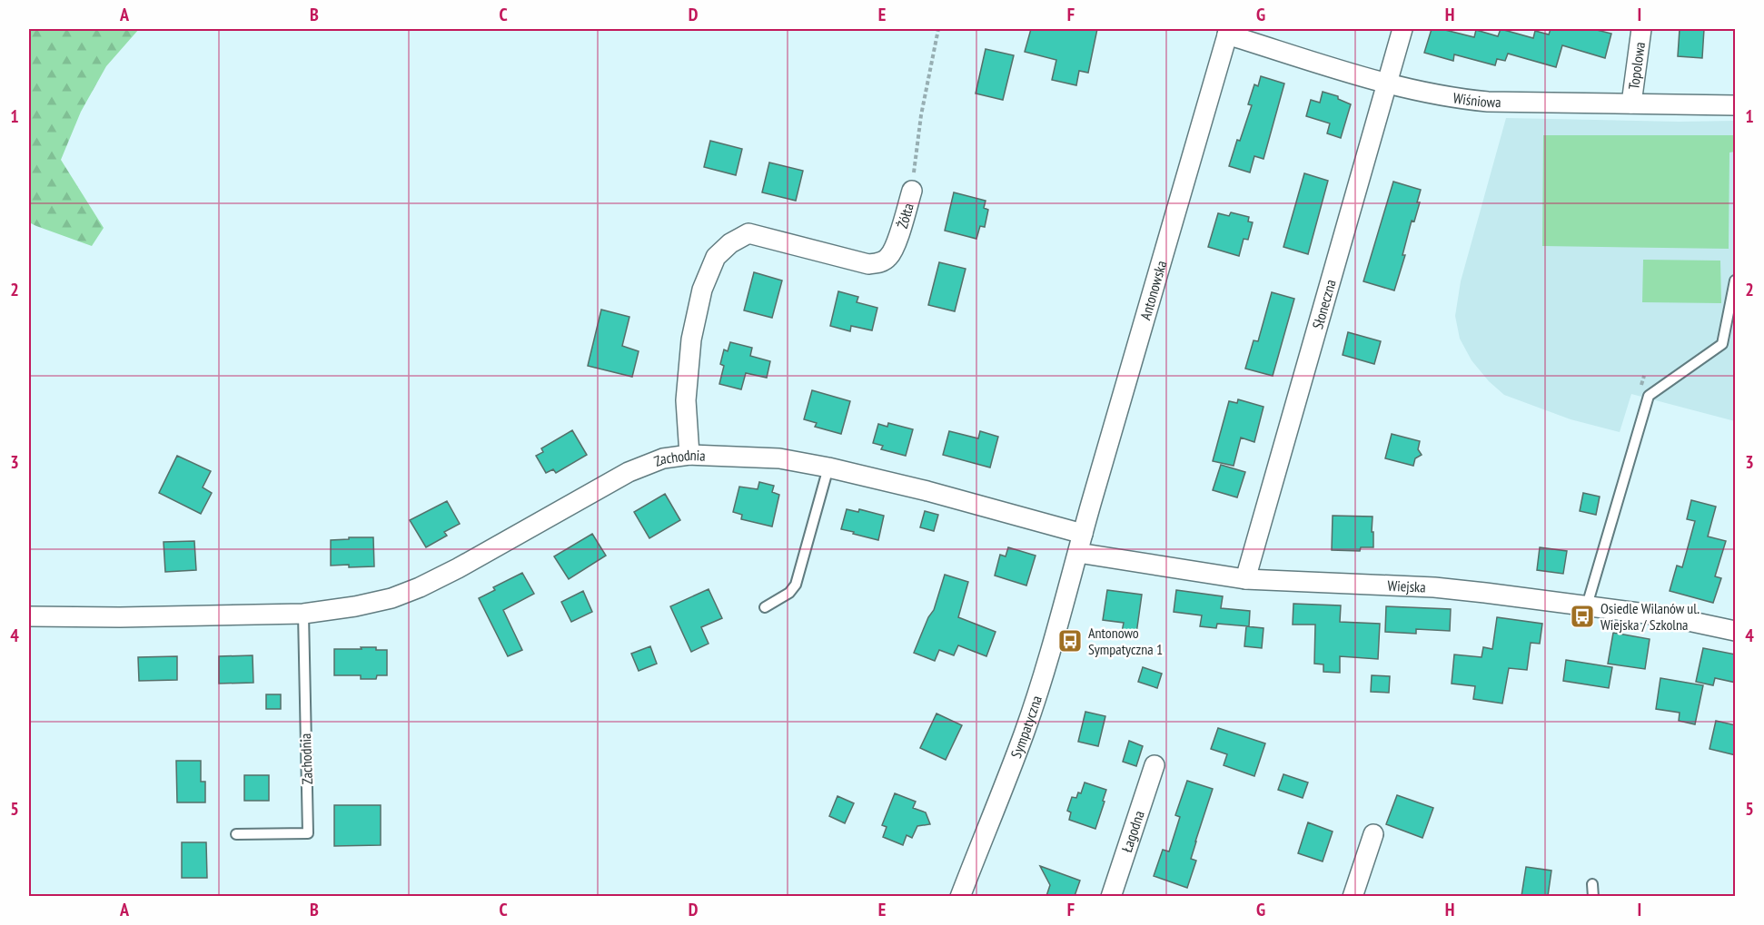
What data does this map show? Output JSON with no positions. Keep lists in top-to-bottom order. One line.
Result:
{"streets":{"street":["Topolowa","Wiśniowa","Żółta","Antonowska","Słoneczna","Zachodnia","Wiejska","Sympatyczna","Łagodna"]},"crossings":[["Topolowa","Wiśniowa"],["Wiśniowa","Antonowska"],["Wiśniowa","Słoneczna"],["Żółta","Zachodnia"],["Antonowska","Zachodnia"],["Antonowska","Wiejska"],["Antonowska","Sympatyczna"],["Słoneczna","Wiejska"],["Wiejska","Sympatyczna"]],"places":{"bus stop":["Osiedle Wilanów ul. Wiejska / Szkolna","Antonowo Sympatyczna 1"]},"grid":{"columns":["A","B","C","D","E","F","G","H","I"],"rows":["1","2","3","4","5"]}}
